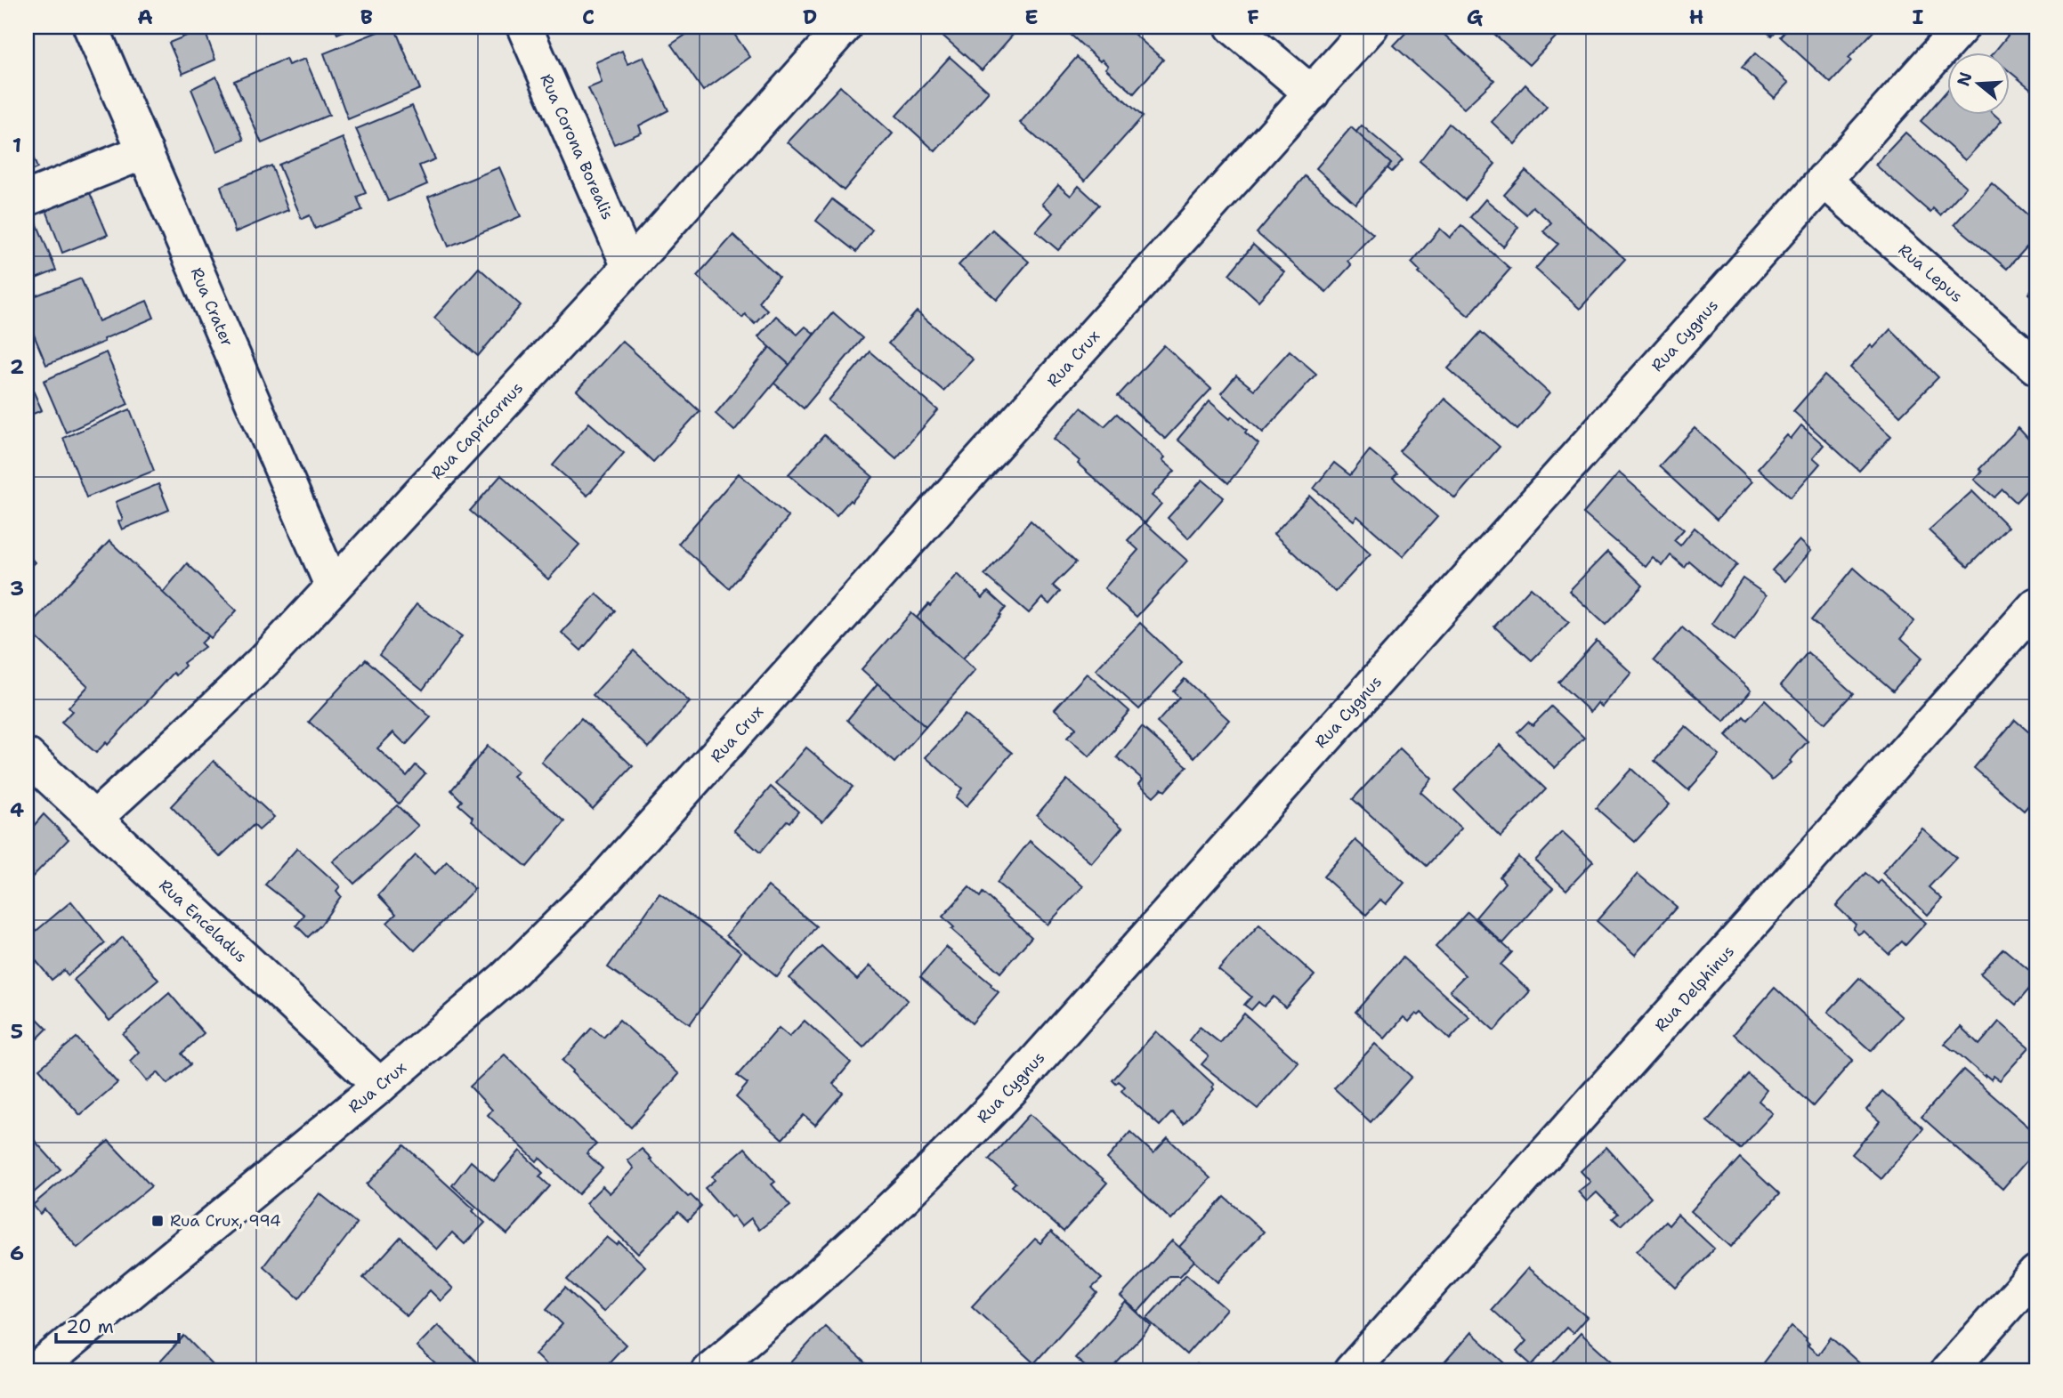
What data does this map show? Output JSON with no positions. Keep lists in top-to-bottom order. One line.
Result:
{"streets":{"street":["Rua Corona Borealis","Rua Lepus","Rua Crater","Rua Cygnus","Rua Crux","Rua Capricornus","Rua Enceladus","Rua Delphinus"]},"crossings":[["Rua Corona Borealis","Rua Capricornus"],["Rua Lepus","Rua Cygnus"],["Rua Crater","Rua Capricornus"],["Rua Crux","Rua Enceladus"],["Rua Capricornus","Rua Enceladus"]],"places":{"transit":["Rua Crux, 994"]},"scale_bar":"20 m","north":"left","grid":{"columns":["A","B","C","D","E","F","G","H","I"],"rows":["1","2","3","4","5","6"]}}
